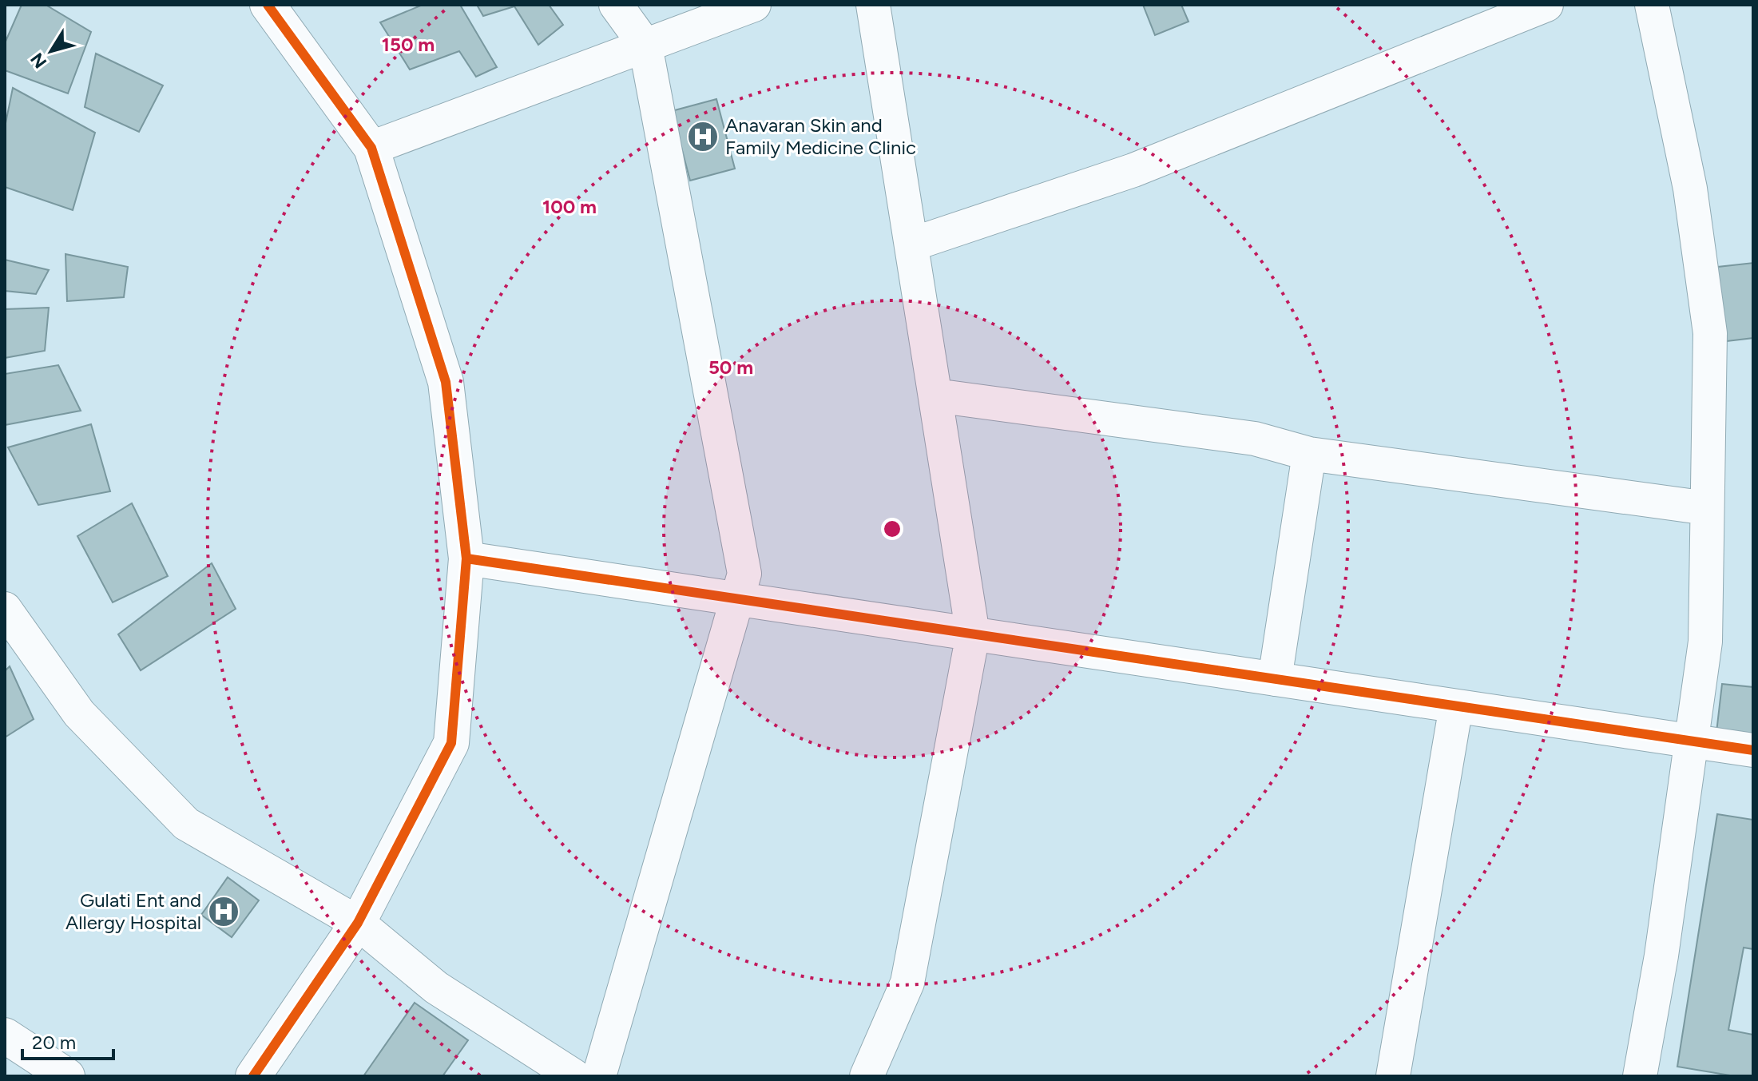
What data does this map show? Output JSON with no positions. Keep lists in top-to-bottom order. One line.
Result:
{"places":{"hospital":["Anavaran Skin and Family Medicine Clinic","Gulati Ent and Allergy Hospital"]},"scale_bar":"20 m","north":"bottom left","rings":["150 m","100 m","50 m"]}
